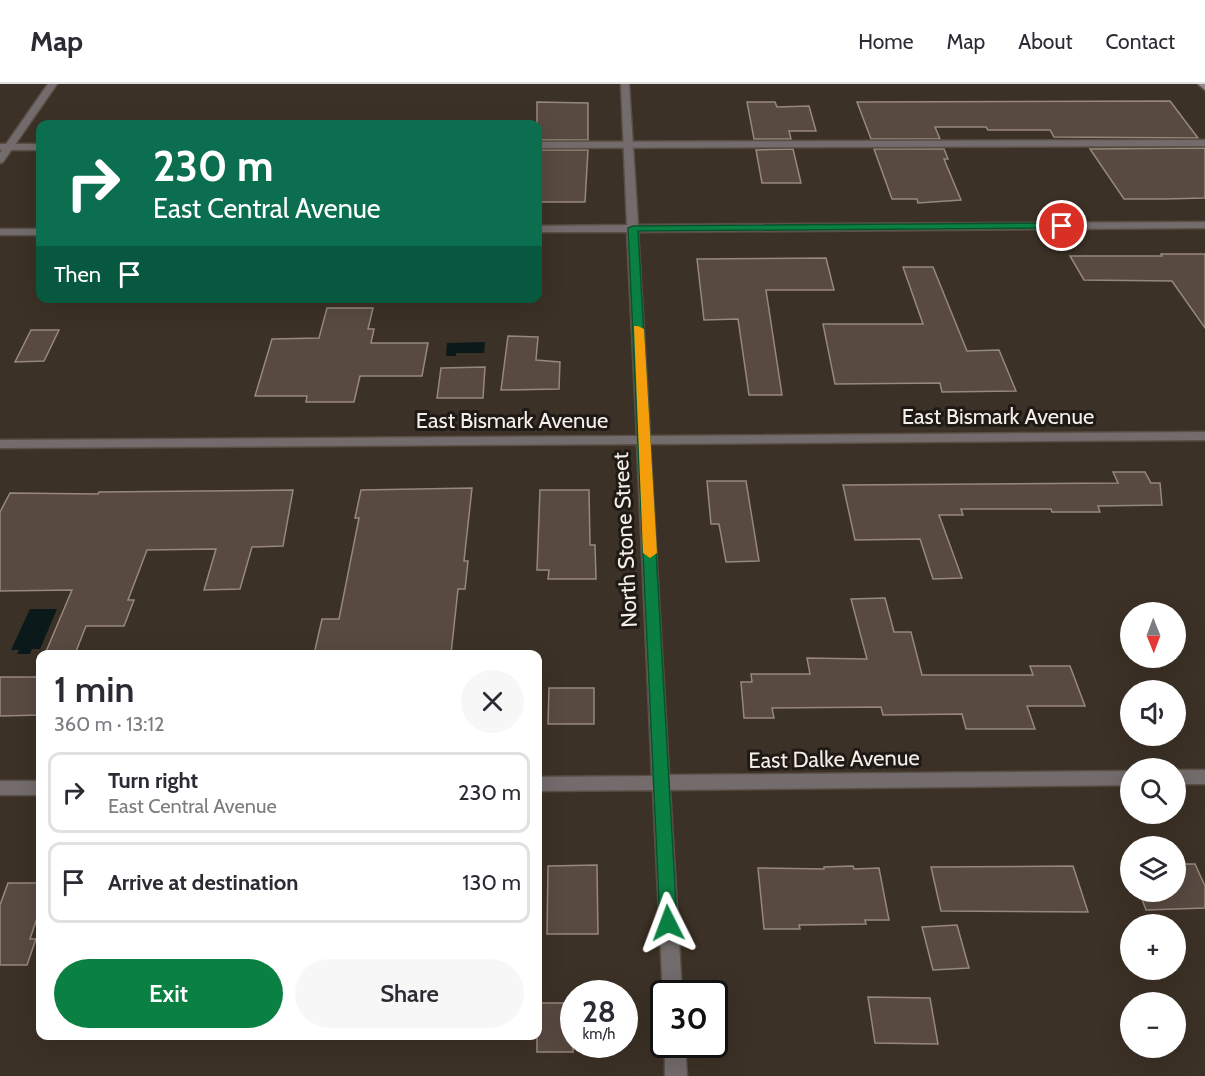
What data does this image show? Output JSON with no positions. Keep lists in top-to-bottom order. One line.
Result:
{"streets":{"street":["East Bismark Avenue","North Stone Street","East Dalke Avenue"]},"crossings":[["East Bismark Avenue","North Stone Street"],["North Stone Street","East Dalke Avenue"]],"north":"bottom","page":{"header":"Map","nav":["Home","Map","About","Contact"],"turn":["230 m","East Central Avenue"],"then":"Then","map_buttons":["+","−"],"heading":["1 min","360 m · 13:12"],"list":[{"name":"Turn right","note":"East Central Avenue","value":"230 m"},{"name":"Arrive at destination","value":"130 m"}],"buttons":["Exit","Share"],"speed":"28 km/h","limit":"30"}}
